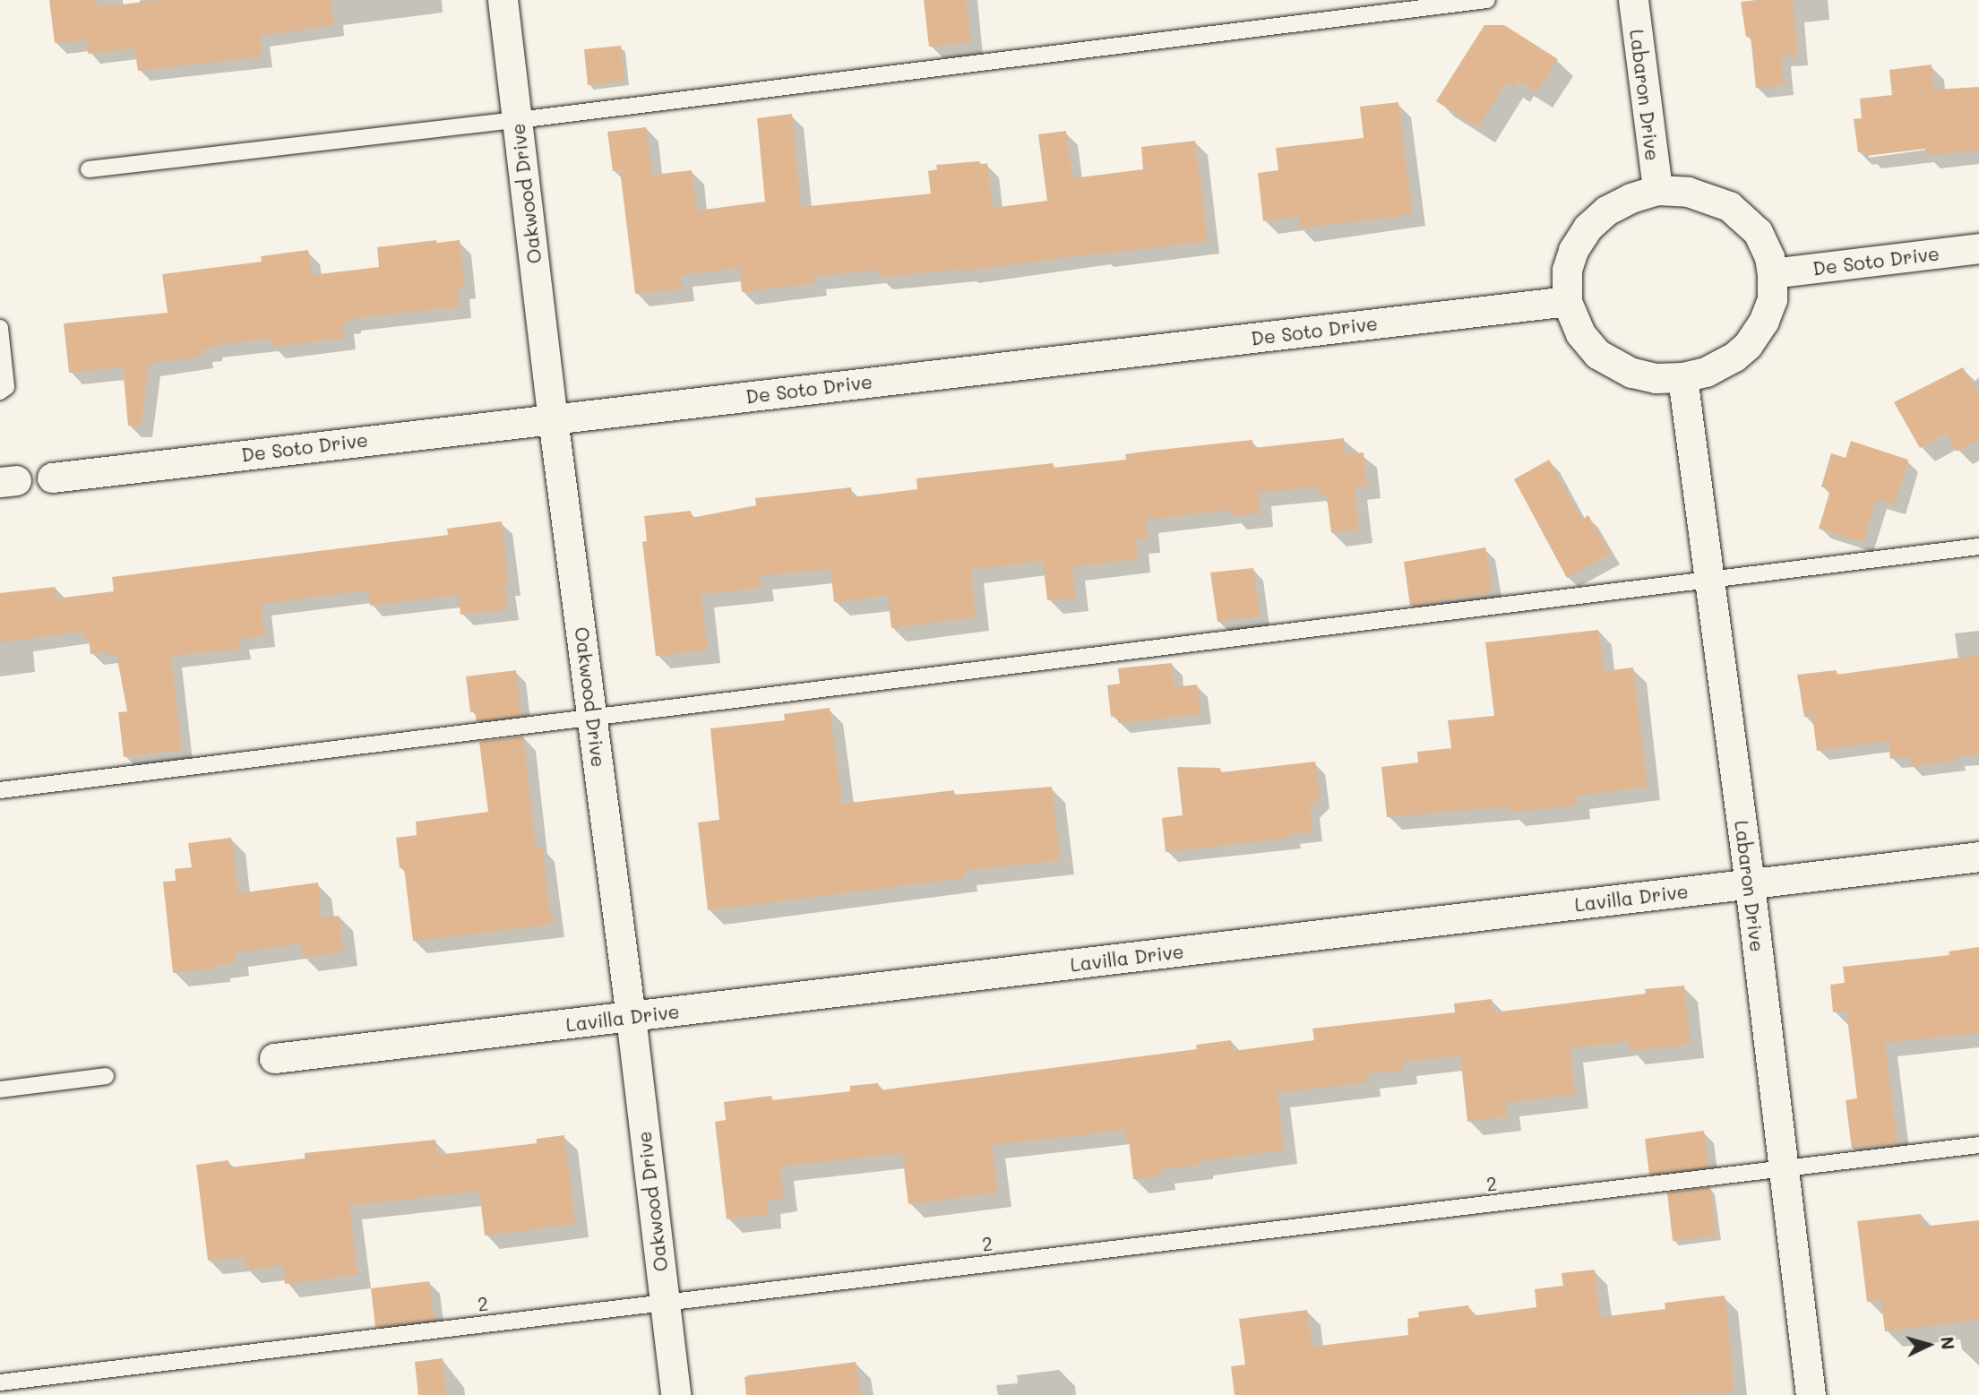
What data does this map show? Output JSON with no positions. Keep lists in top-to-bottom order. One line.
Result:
{"streets":{"street":["Labaron Drive","Oakwood Drive","De Soto Drive","Lavilla Drive"],"lane":["2"]},"crossings":[["Labaron Drive","De Soto Drive"],["Labaron Drive","Lavilla Drive"],["Labaron Drive","2"],["Oakwood Drive","De Soto Drive"],["Oakwood Drive","Lavilla Drive"],["Oakwood Drive","2"]],"north":"right"}
